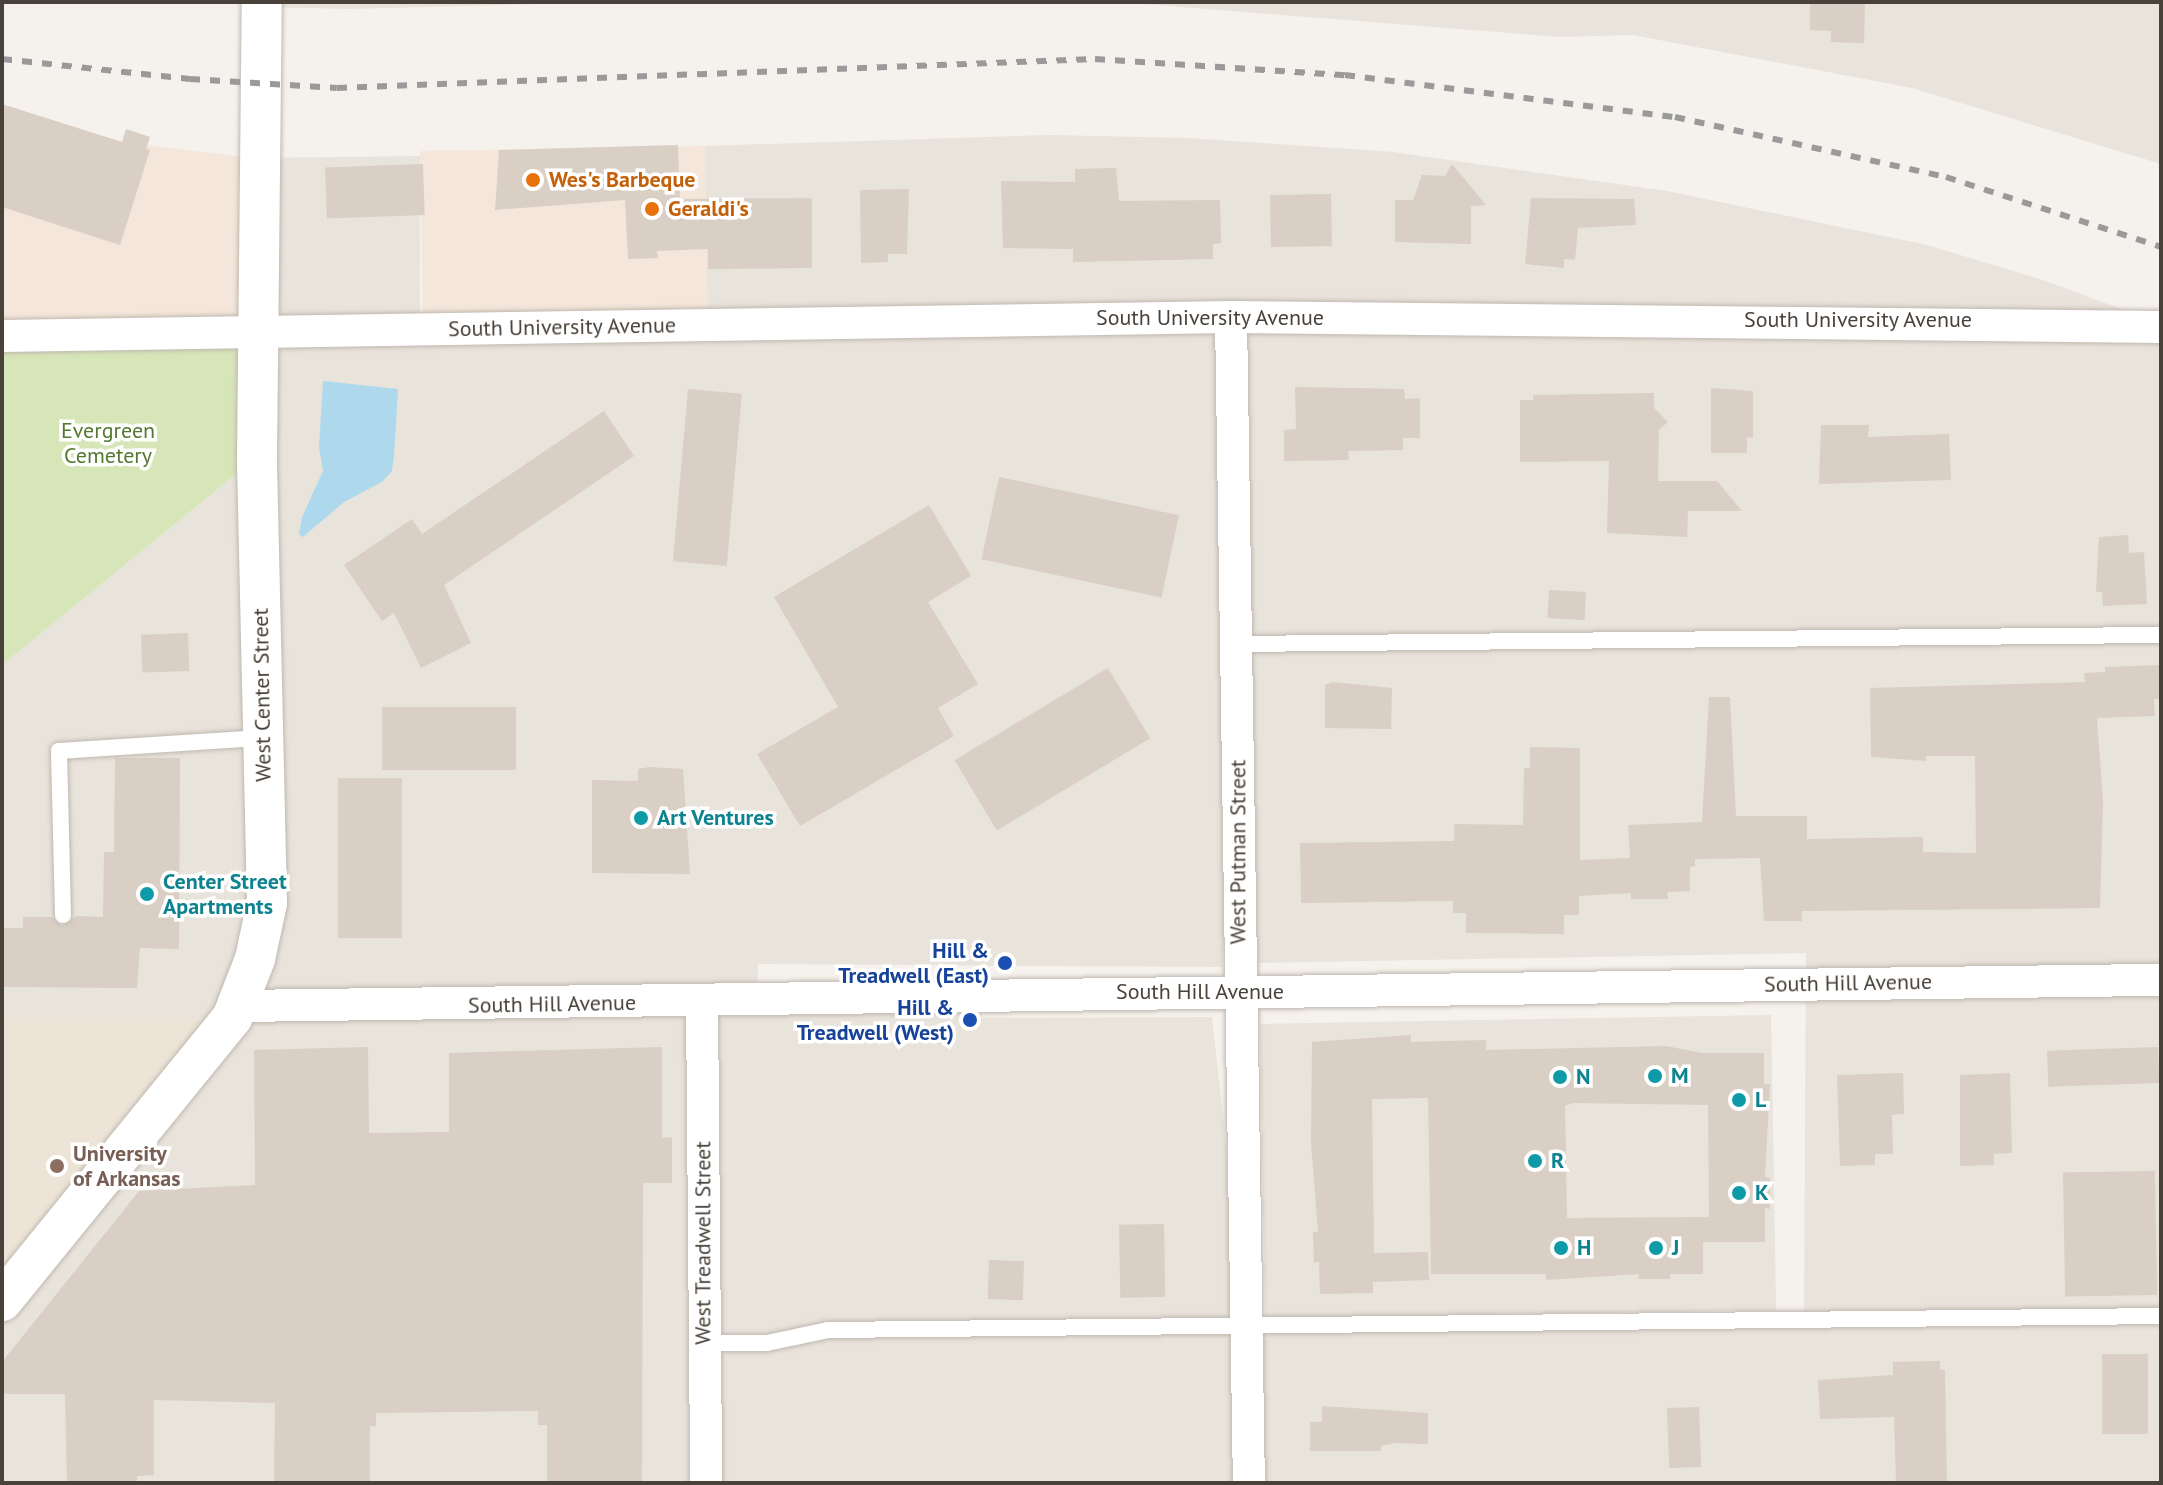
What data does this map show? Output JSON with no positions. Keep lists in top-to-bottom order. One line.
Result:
{"streets":{"street":["South University Avenue","West Center Street","West Putman Street","South Hill Avenue","West Treadwell Street"]},"crossings":[["South University Avenue","West Center Street"],["South University Avenue","West Putman Street"],["West Center Street","South Hill Avenue"],["West Putman Street","South Hill Avenue"],["South Hill Avenue","West Treadwell Street"]],"parks":["Evergreen Cemetery"],"places":["Wes's Barbeque","Geraldi's","Art Ventures","Center Street Apartments","Hill & Treadwell (East)","Hill & Treadwell (West)","M","N","L","R","University of Arkansas","K","H","J"]}
